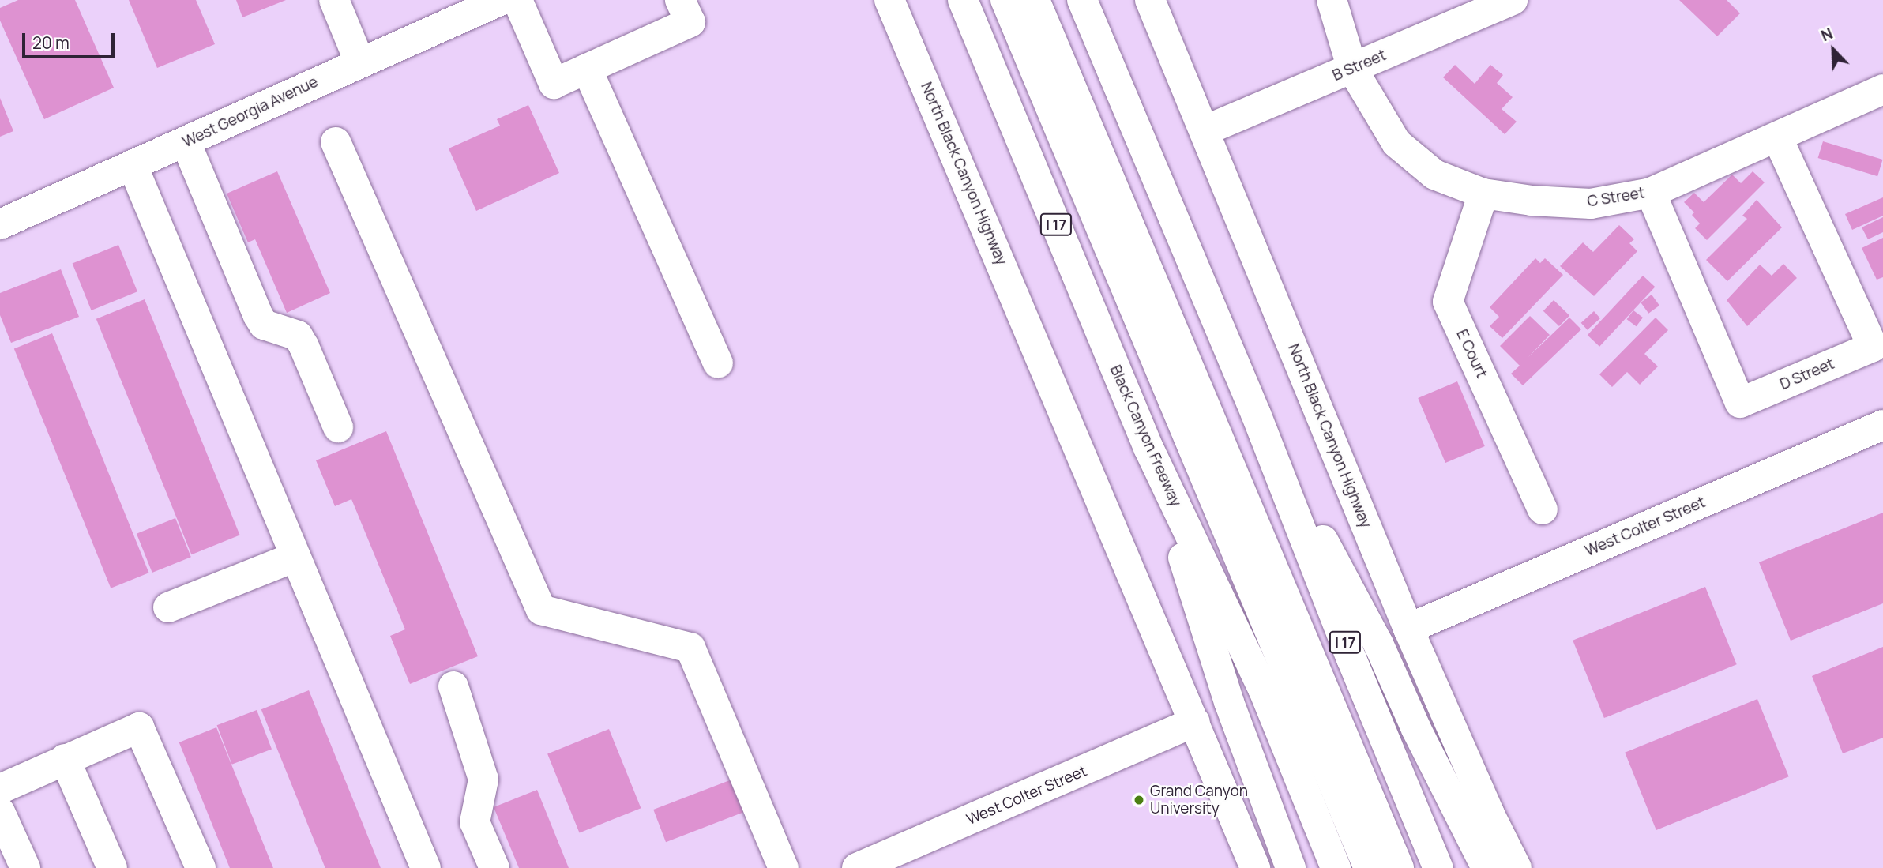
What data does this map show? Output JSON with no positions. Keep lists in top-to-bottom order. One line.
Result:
{"streets":{"main road":["B Street","West Georgia Avenue","North Black Canyon Highway","C Street","I 17","E Court","D Street","Black Canyon Freeway","West Colter Street"]},"crossings":[["B Street","North Black Canyon Highway"],["B Street","C Street"],["North Black Canyon Highway","West Colter Street"],["C Street","E Court"],["C Street","D Street"]],"places":["Grand Canyon University"],"scale_bar":"20 m","north":"top left"}
